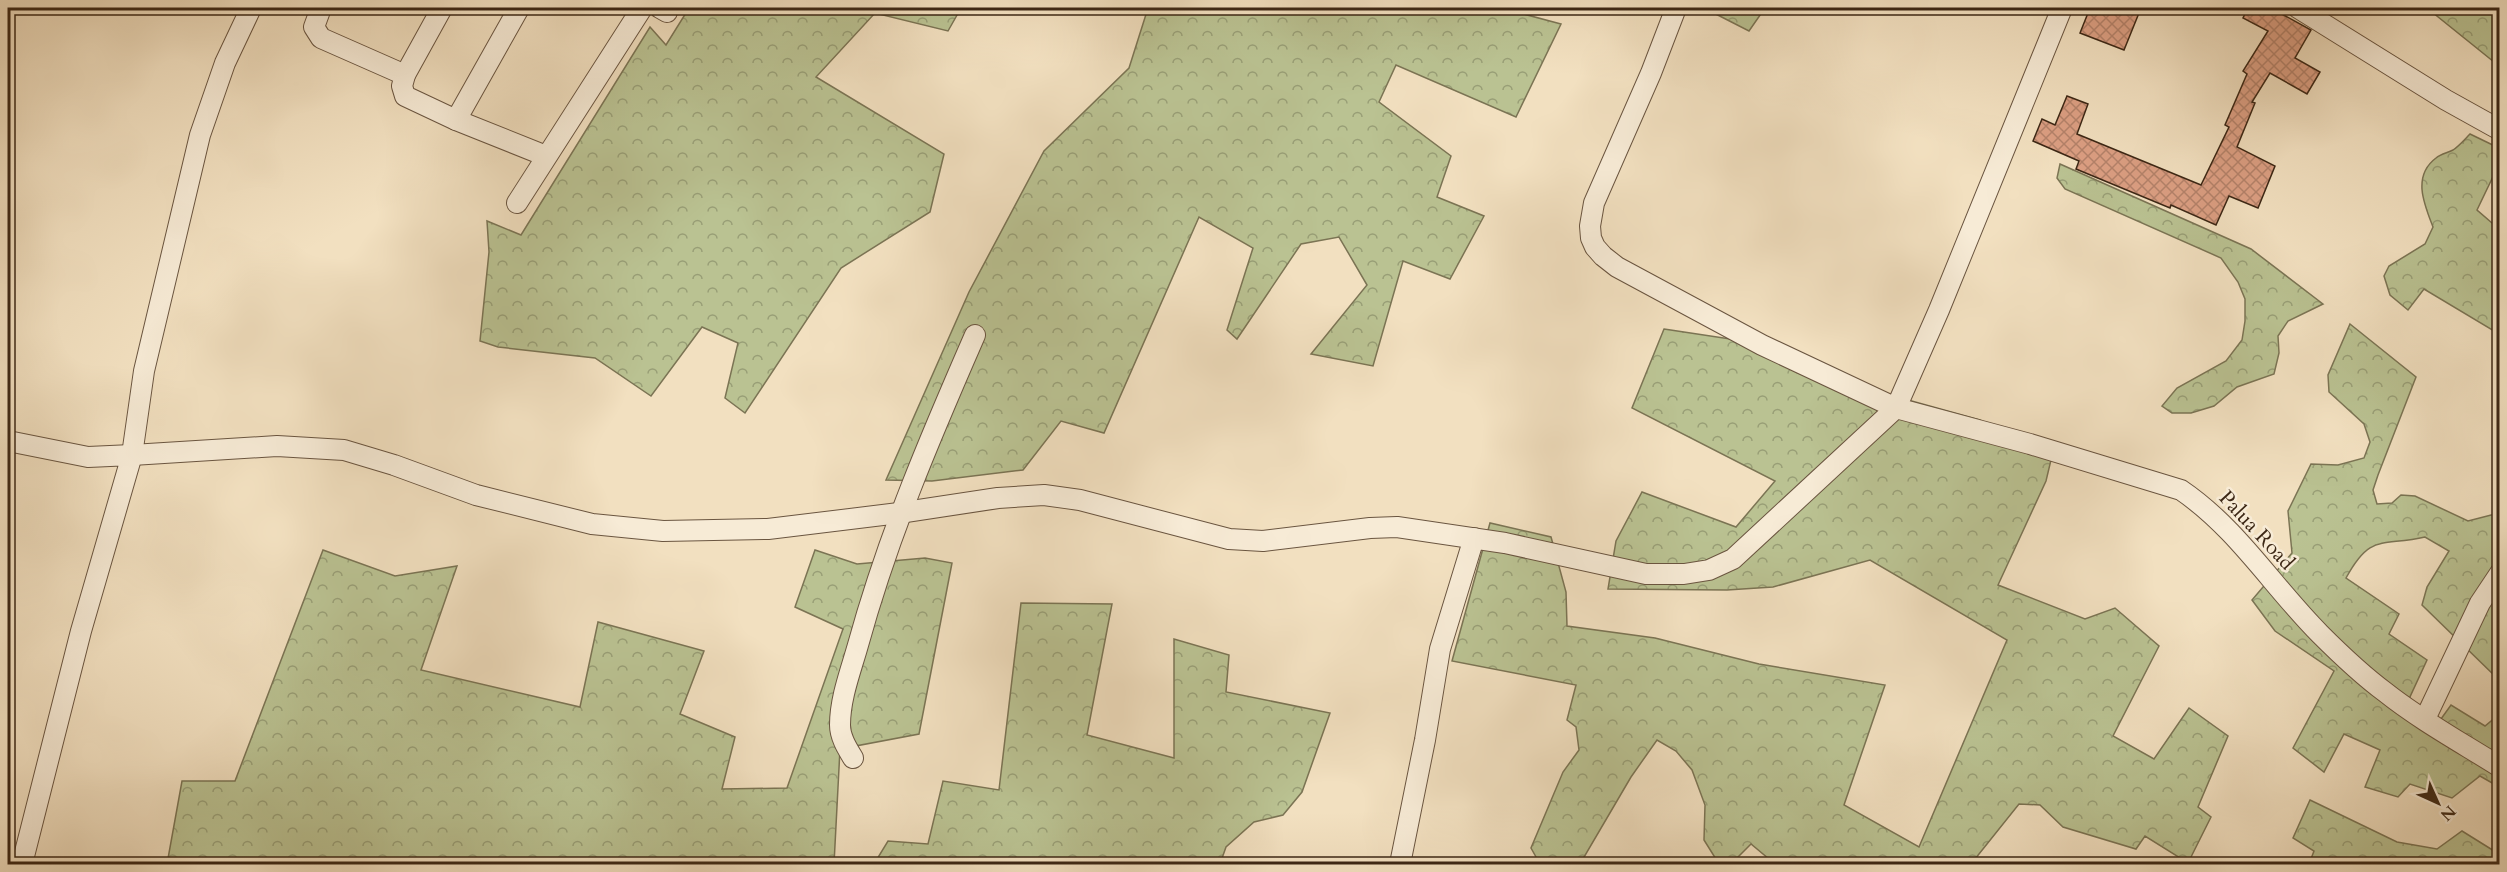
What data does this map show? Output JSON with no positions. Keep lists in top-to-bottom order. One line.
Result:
{"streets":{"street":["Palua Road"]},"north":"bottom right"}
